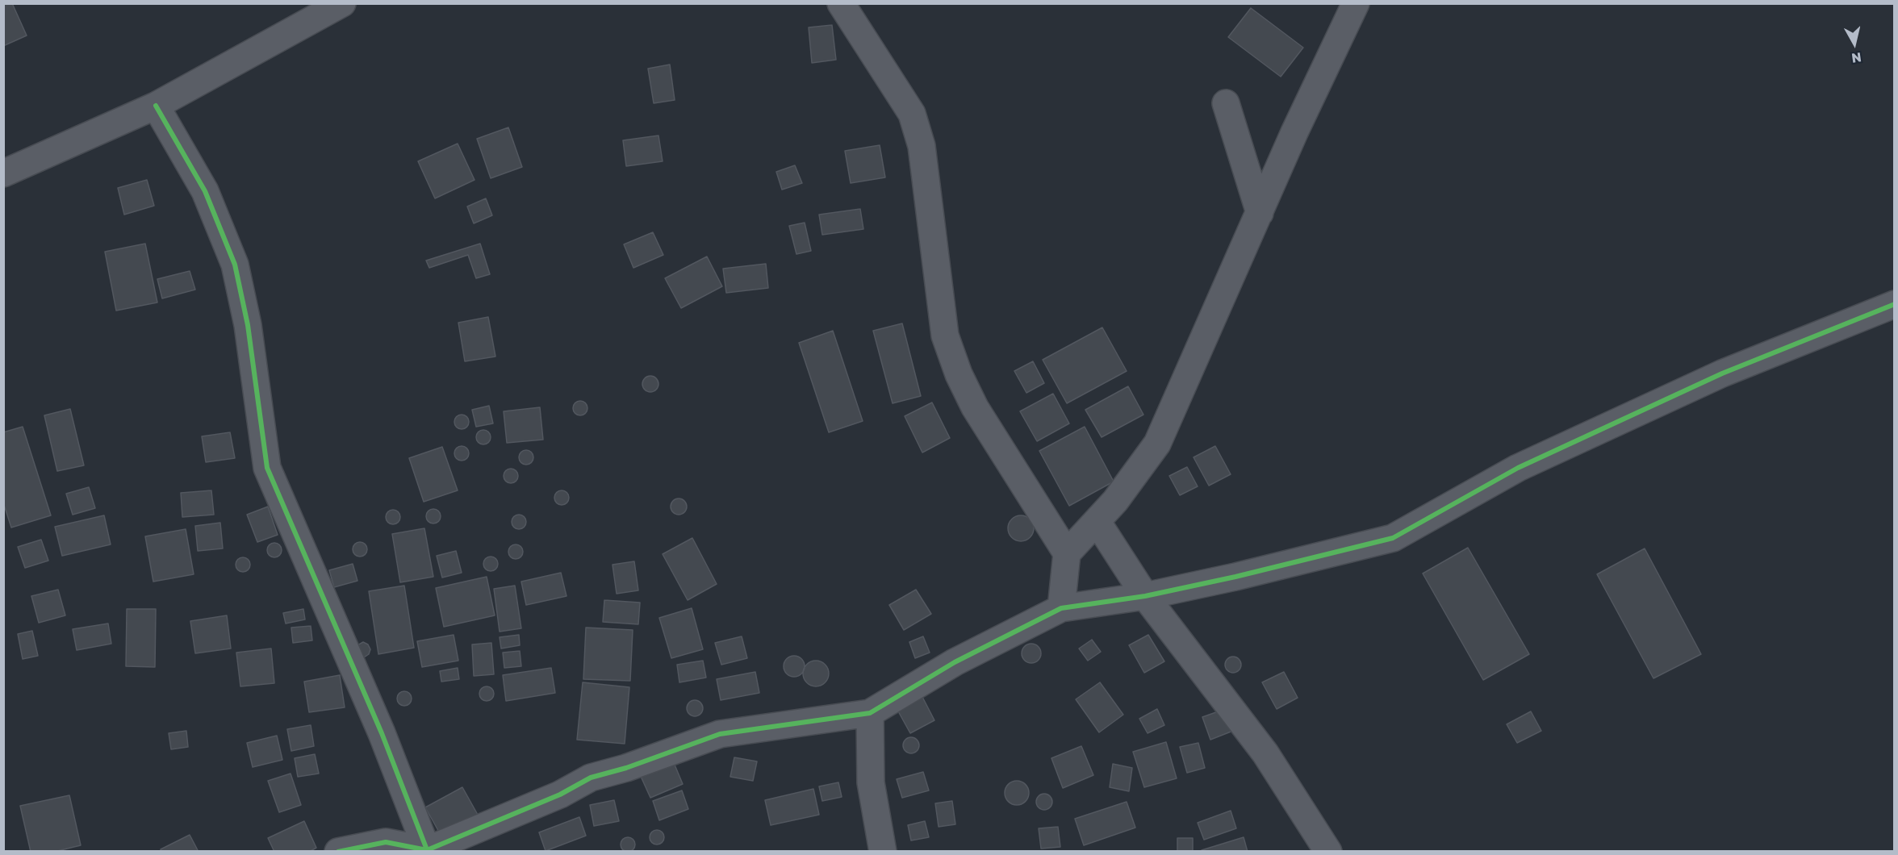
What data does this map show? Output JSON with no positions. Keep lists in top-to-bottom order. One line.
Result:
{"north":"bottom"}
